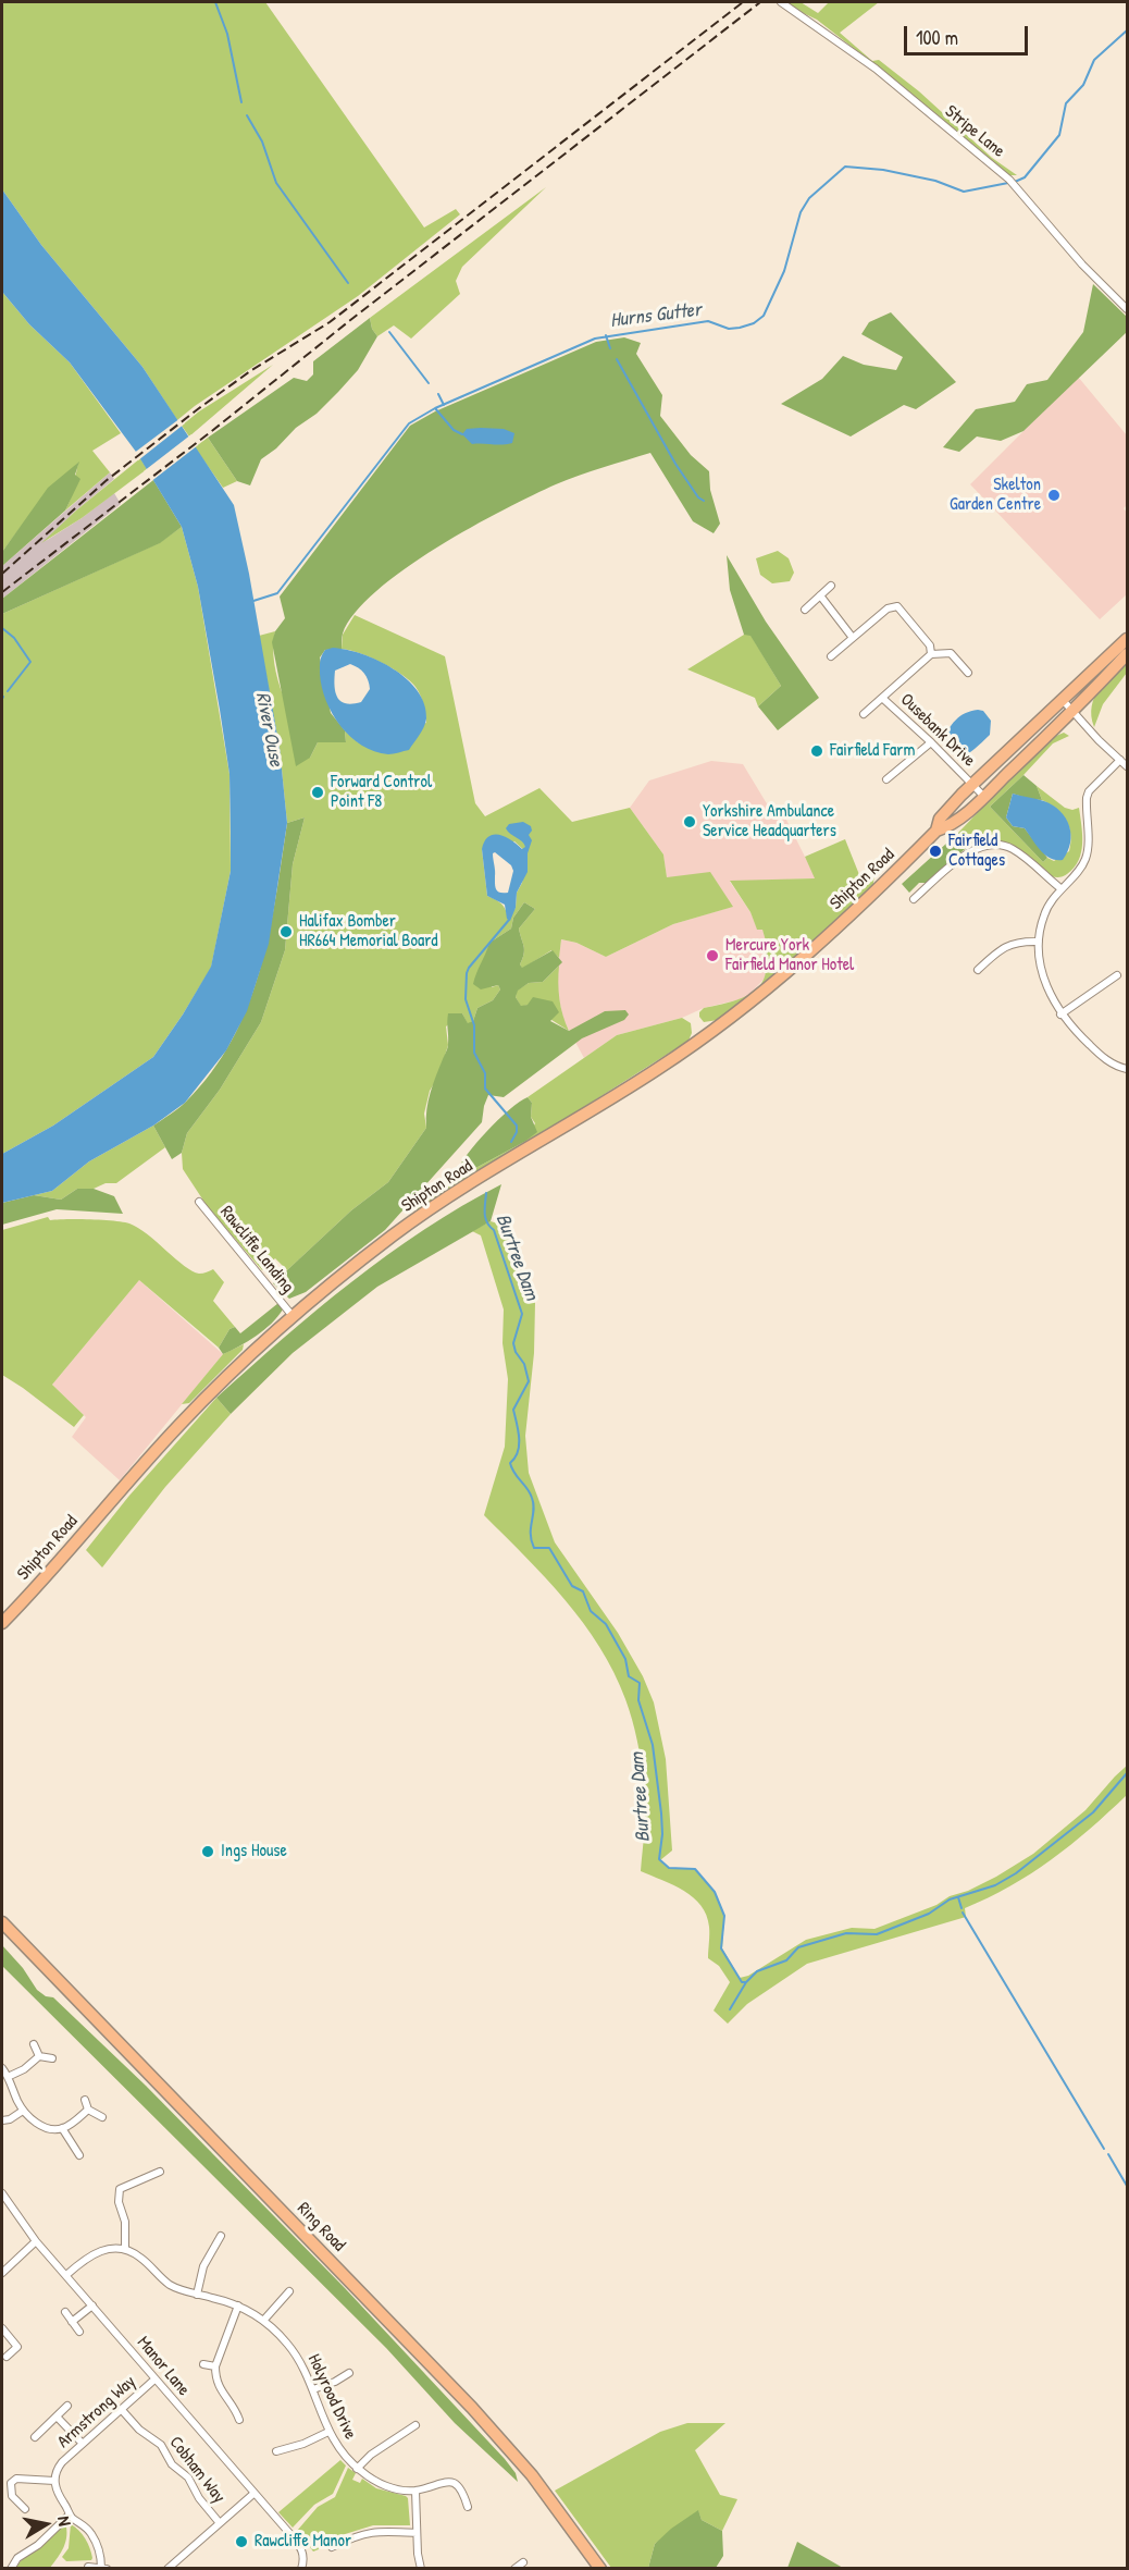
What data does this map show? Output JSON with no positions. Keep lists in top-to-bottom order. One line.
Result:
{"streets":{"highway":["Shipton Road","Ring Road"],"street":["Stripe Lane","Ousebank Drive","Rawcliffe Landing","Manor Lane","Holyrood Drive","Armstrong Way","Cobham Way"]},"crossings":[["Ousebank Drive","Shipton Road"],["Shipton Road","Rawcliffe Landing"],["Manor Lane","Armstrong Way"],["Armstrong Way","Cobham Way"]],"water":["Hurns Gutter","River Ouse","Burtree Dam"],"places":["Skelton Garden Centre","Fairfield Farm","Forward Control Point F8","Yorkshire Ambulance Service Headquarters","Fairfield Cottages","Halifax Bomber HR664 Memorial Board","Mercure York Fairfield Manor Hotel","Ings House","Rawcliffe Manor"],"scale_bar":"100 m","north":"right"}
